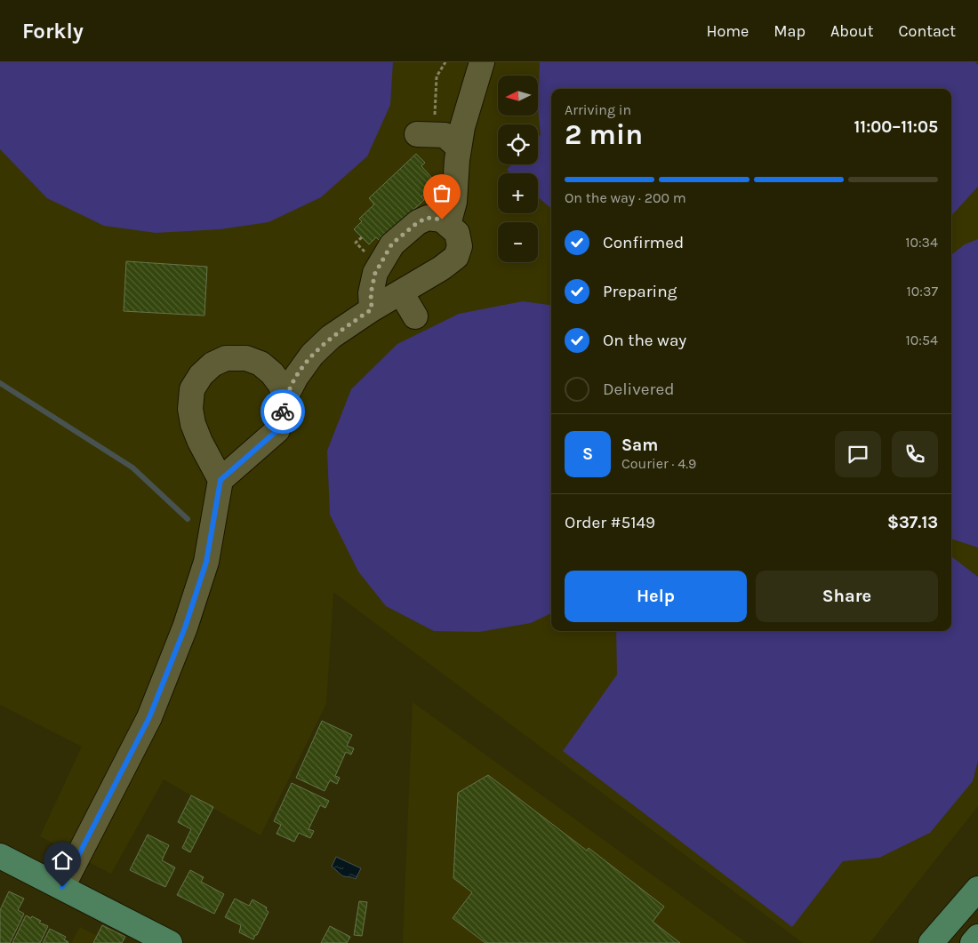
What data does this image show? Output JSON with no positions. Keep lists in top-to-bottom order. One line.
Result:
{"north":"left","page":{"header":"Forkly","nav":["Home","Map","About","Contact"],"map_buttons":["+","−"],"heading":["2 min","Arriving in","11:00–11:05"],"panel":["Sam","Courier · 4.9","Order #5149","$37.13"],"bar":"On the way · 200 m","list":[["Confirmed","10:34"],["Preparing","10:37"],["On the way","10:54"],"Delivered"],"round":"S","buttons":["Help","Share"]}}
